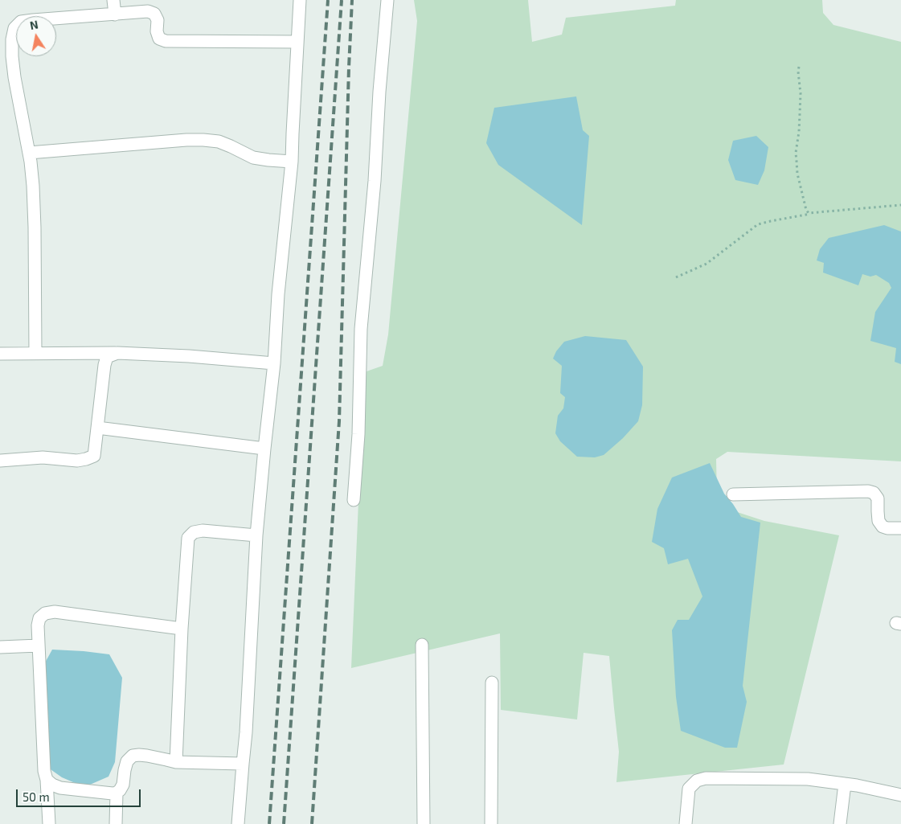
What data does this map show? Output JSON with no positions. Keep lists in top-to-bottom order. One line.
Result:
{"scale_bar":"50 m","north":"top"}
